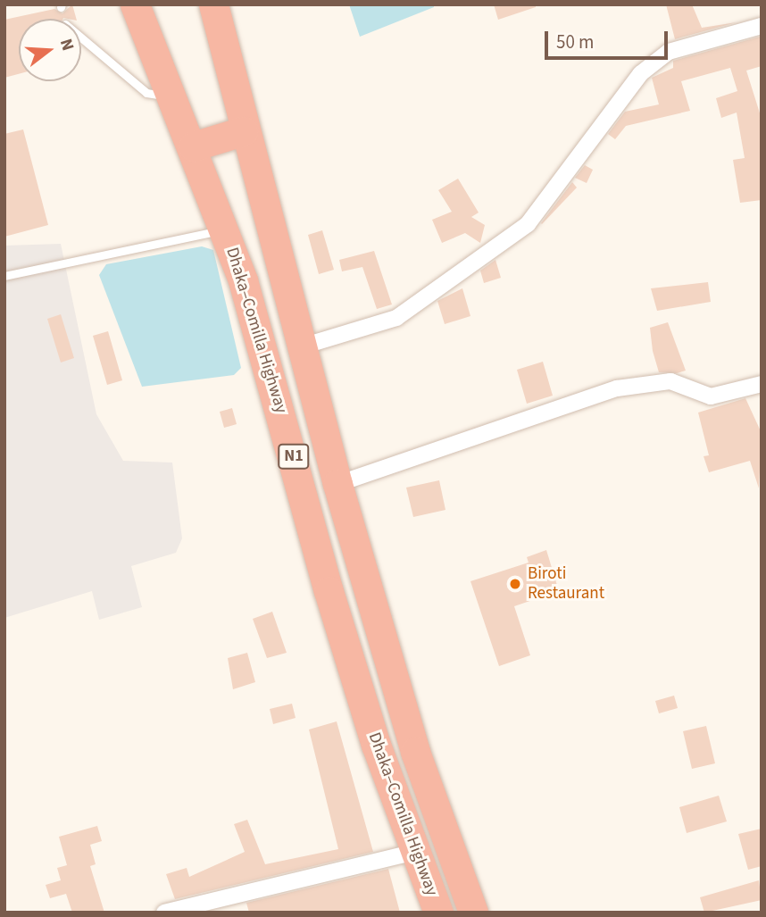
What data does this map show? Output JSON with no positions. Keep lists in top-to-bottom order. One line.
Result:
{"streets":{"highway":["Dhaka–Comilla Highway","N1"]},"places":["Biroti Restaurant"],"scale_bar":"50 m","north":"right"}
